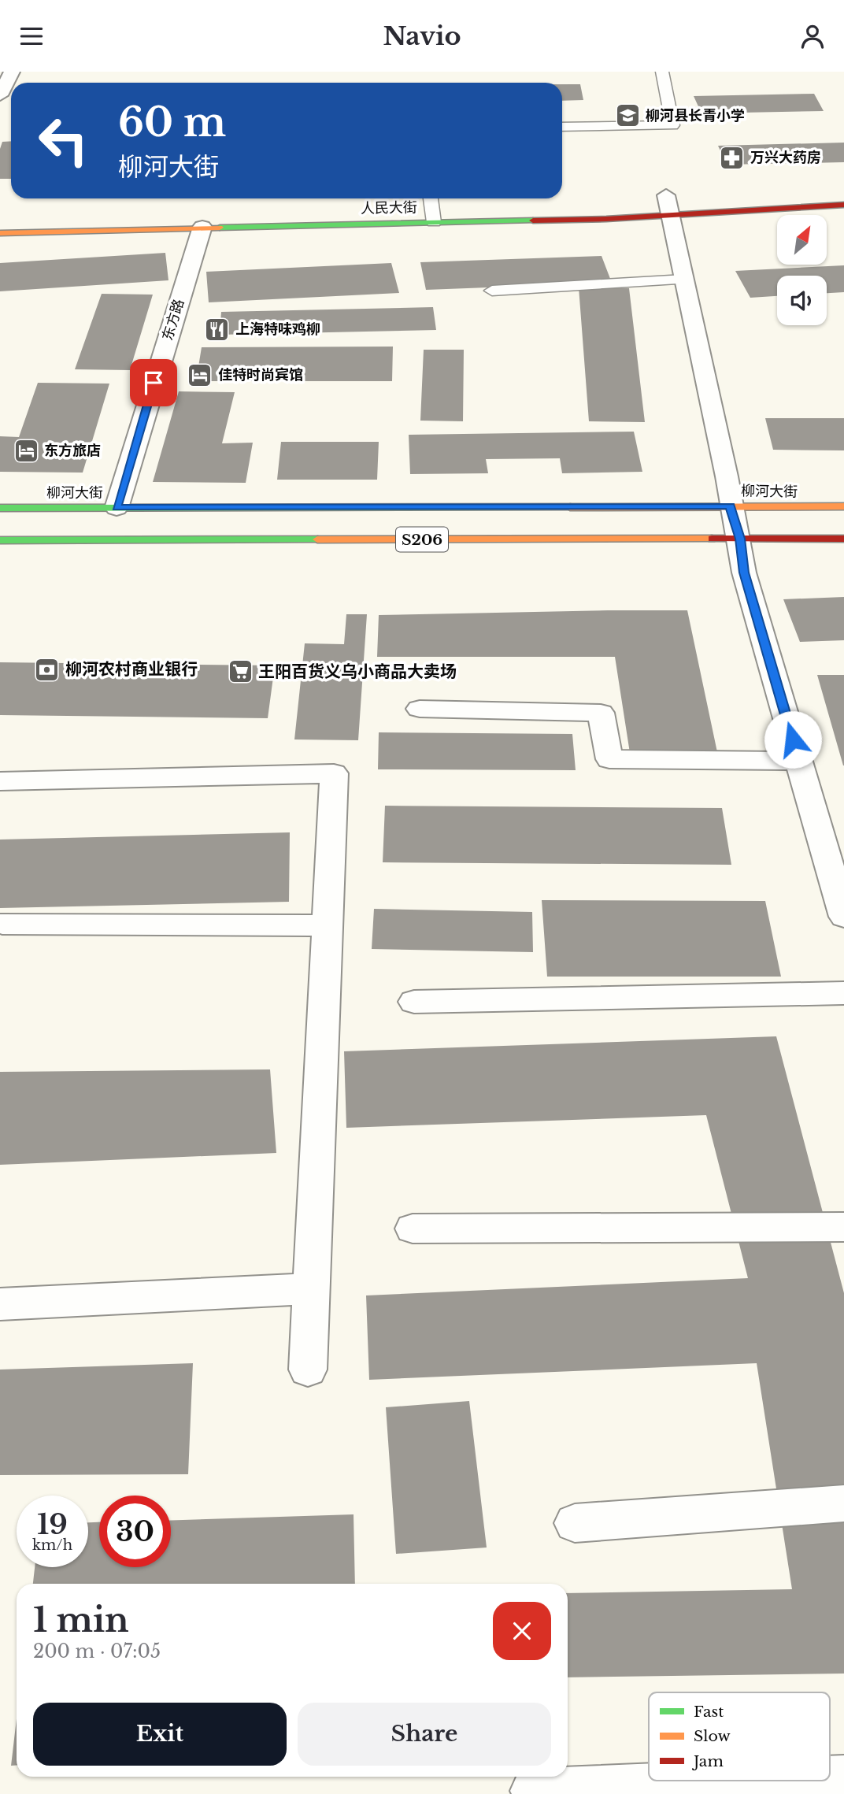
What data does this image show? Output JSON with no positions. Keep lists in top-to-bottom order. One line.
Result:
{"streets":{"main road":["人民大街","柳河大街","S206"],"street":["东方路"]},"crossings":[["人民大街","东方路"],["东方路","柳河大街"]],"places":{"school or university":["柳河县长青小学"],"pharmacy":["万兴大药房"],"restaurant":["上海特味鸡柳"],"hotel":["佳特时尚宾馆","东方旅店"],"bank":["柳河农村商业银行"],"supermarket":["王阳百货义乌小商品大卖场"]},"legend":["Fast","Slow","Jam"],"north":"top right","page":{"header":"Navio","turn":["60 m","柳河大街"],"speed":"19 km/h","limit":"30","heading":["1 min","200 m · 07:05"],"buttons":["Exit","Share"]}}
